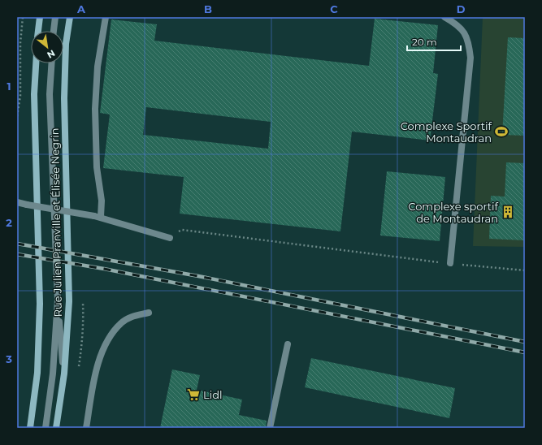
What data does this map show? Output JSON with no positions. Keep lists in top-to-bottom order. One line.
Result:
{"streets":{"street":["Rue Julien Pranville et Élisée Negrin"]},"places":{"sports":["Complexe Sportif Montaudran"],"building":["Complexe sportif de Montaudran"],"supermarket":["Lidl"]},"scale_bar":"20 m","north":"bottom right","grid":{"columns":["A","B","C","D"],"rows":["1","2","3"]}}
